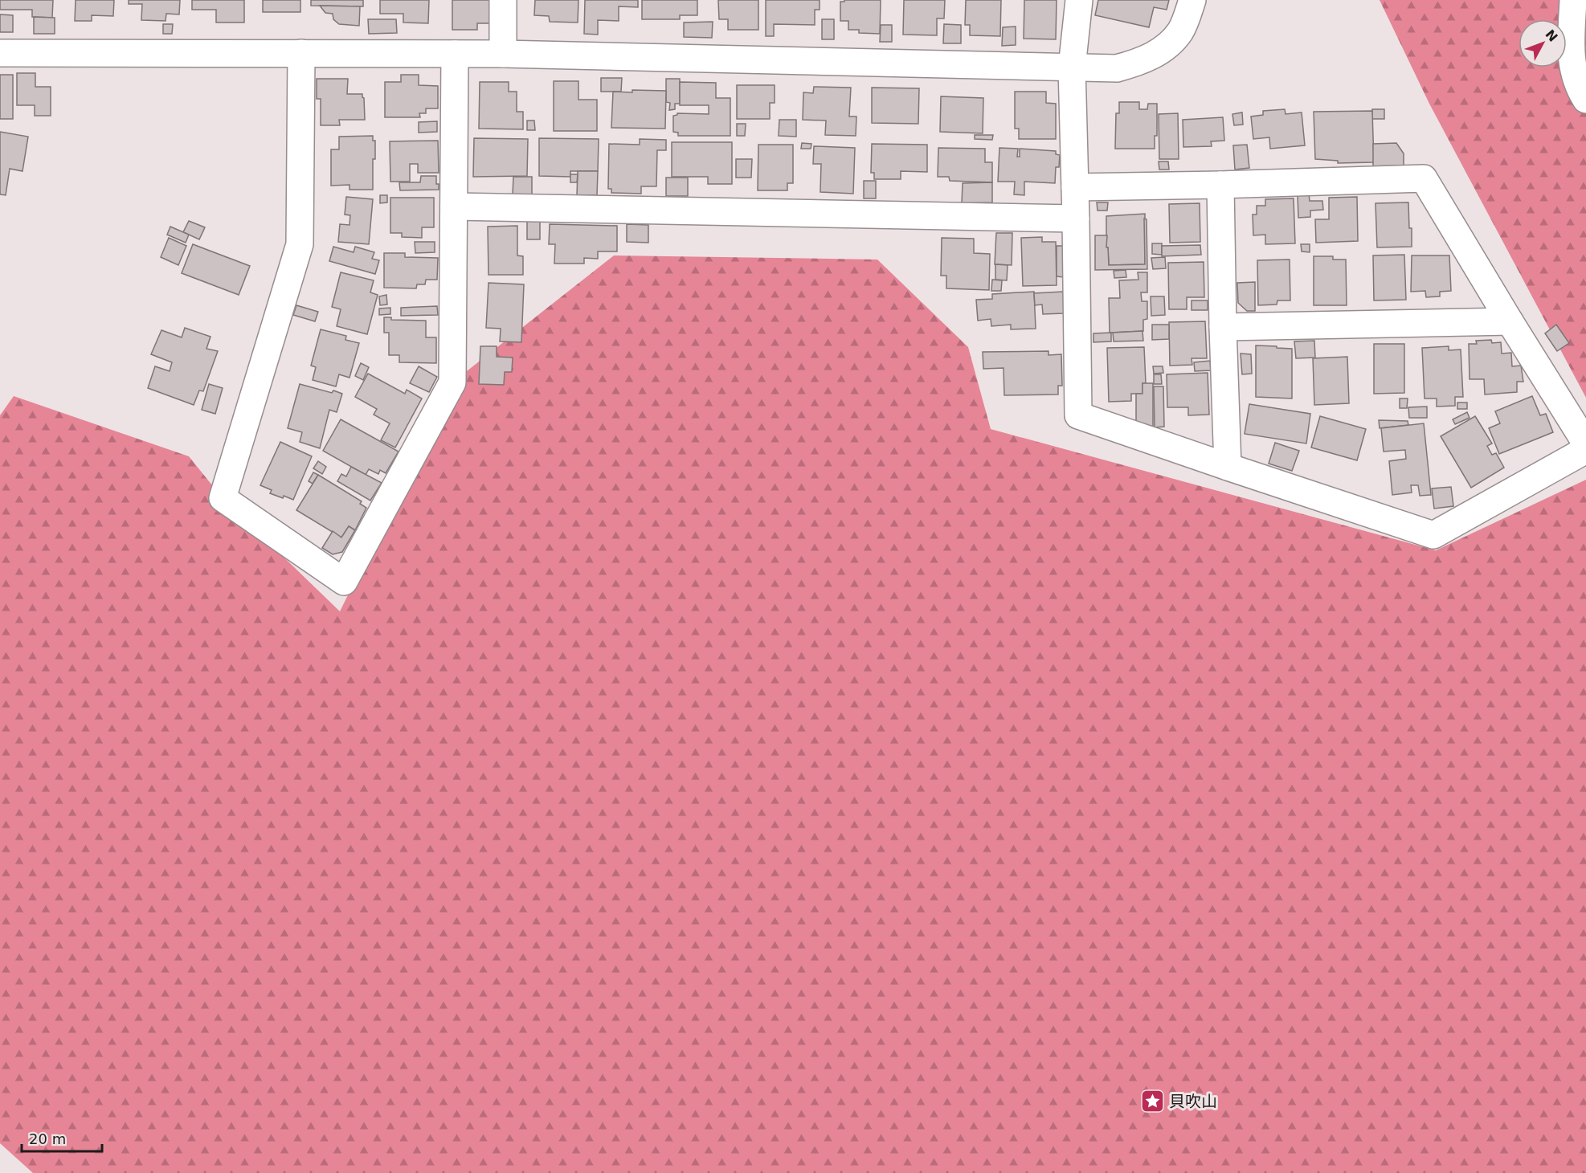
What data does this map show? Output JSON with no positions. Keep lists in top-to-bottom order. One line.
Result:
{"places":{"place":["貝吹山"]},"scale_bar":"20 m","north":"top right"}
